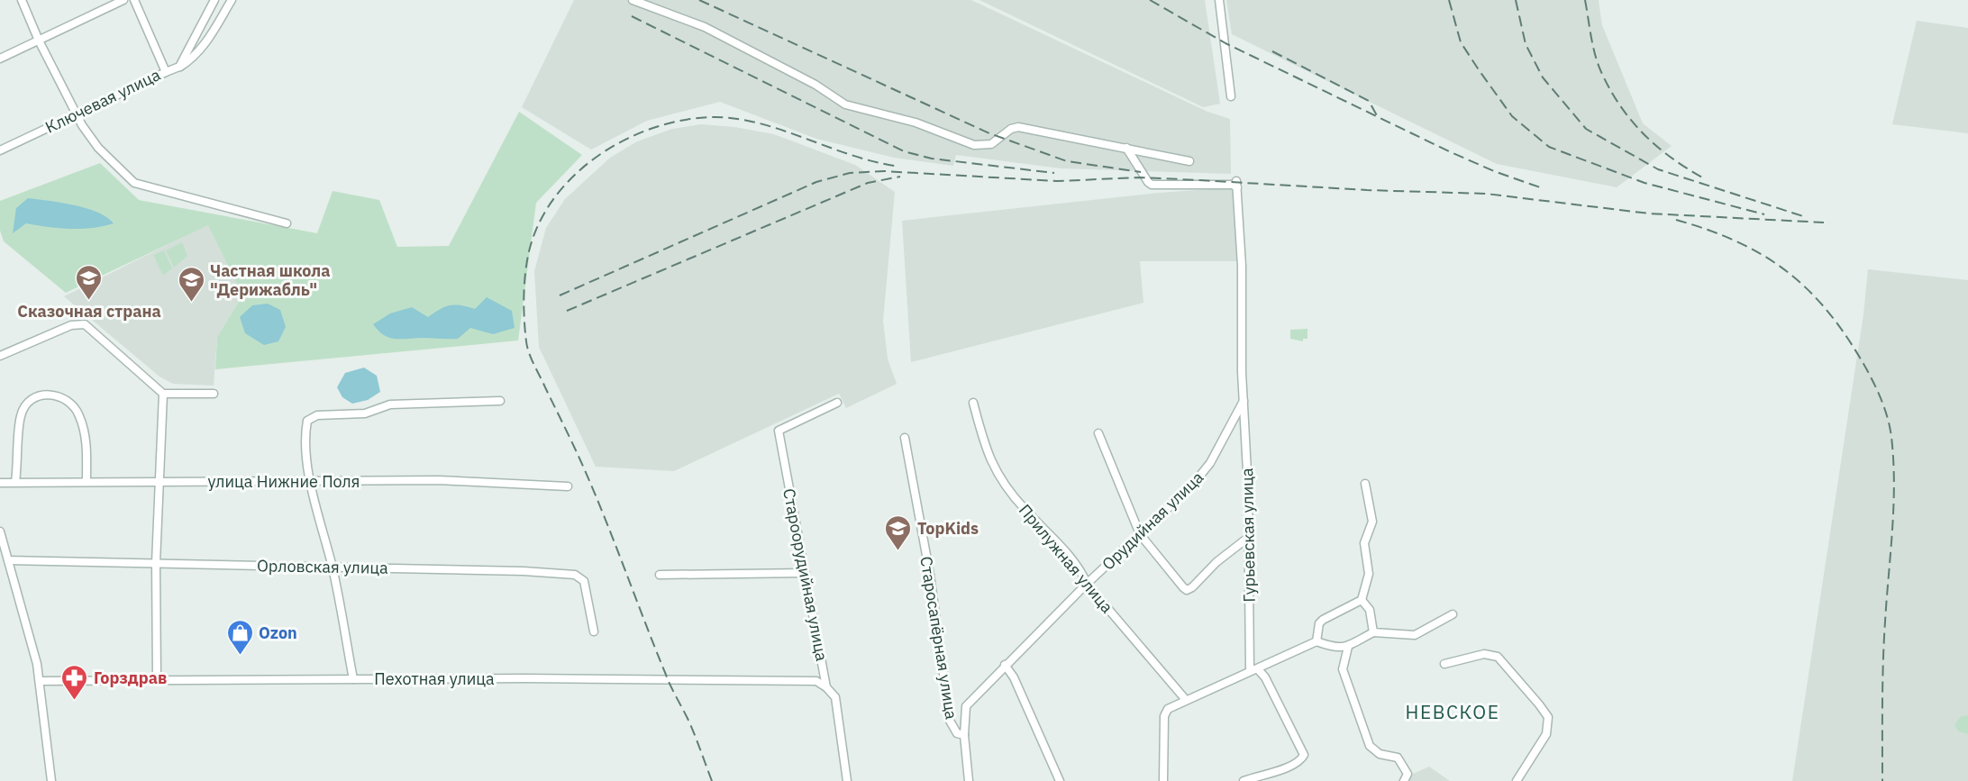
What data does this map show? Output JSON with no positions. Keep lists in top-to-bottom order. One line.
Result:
{"streets":{"street":["Ключевая улица","улица Нижние Поля","Орудийная улица","Гурьевская улица","Прилужная улица","Орловская улица","Староорудийная улица","Старосапёрная улица","Пехотная улица"]},"crossings":[["Орудийная улица","Гурьевская улица"],["Орудийная улица","Прилужная улица"],["Орудийная улица","Старосапёрная улица"],["Староорудийная улица","Пехотная улица"]],"districts":["НЕВСКОЕ"],"places":{"school or university":["Сказочная страна","Частная школа \"Дерижабль\"","TopKids"],"shop":["Ozon"],"pharmacy":["Горздрав"]}}
